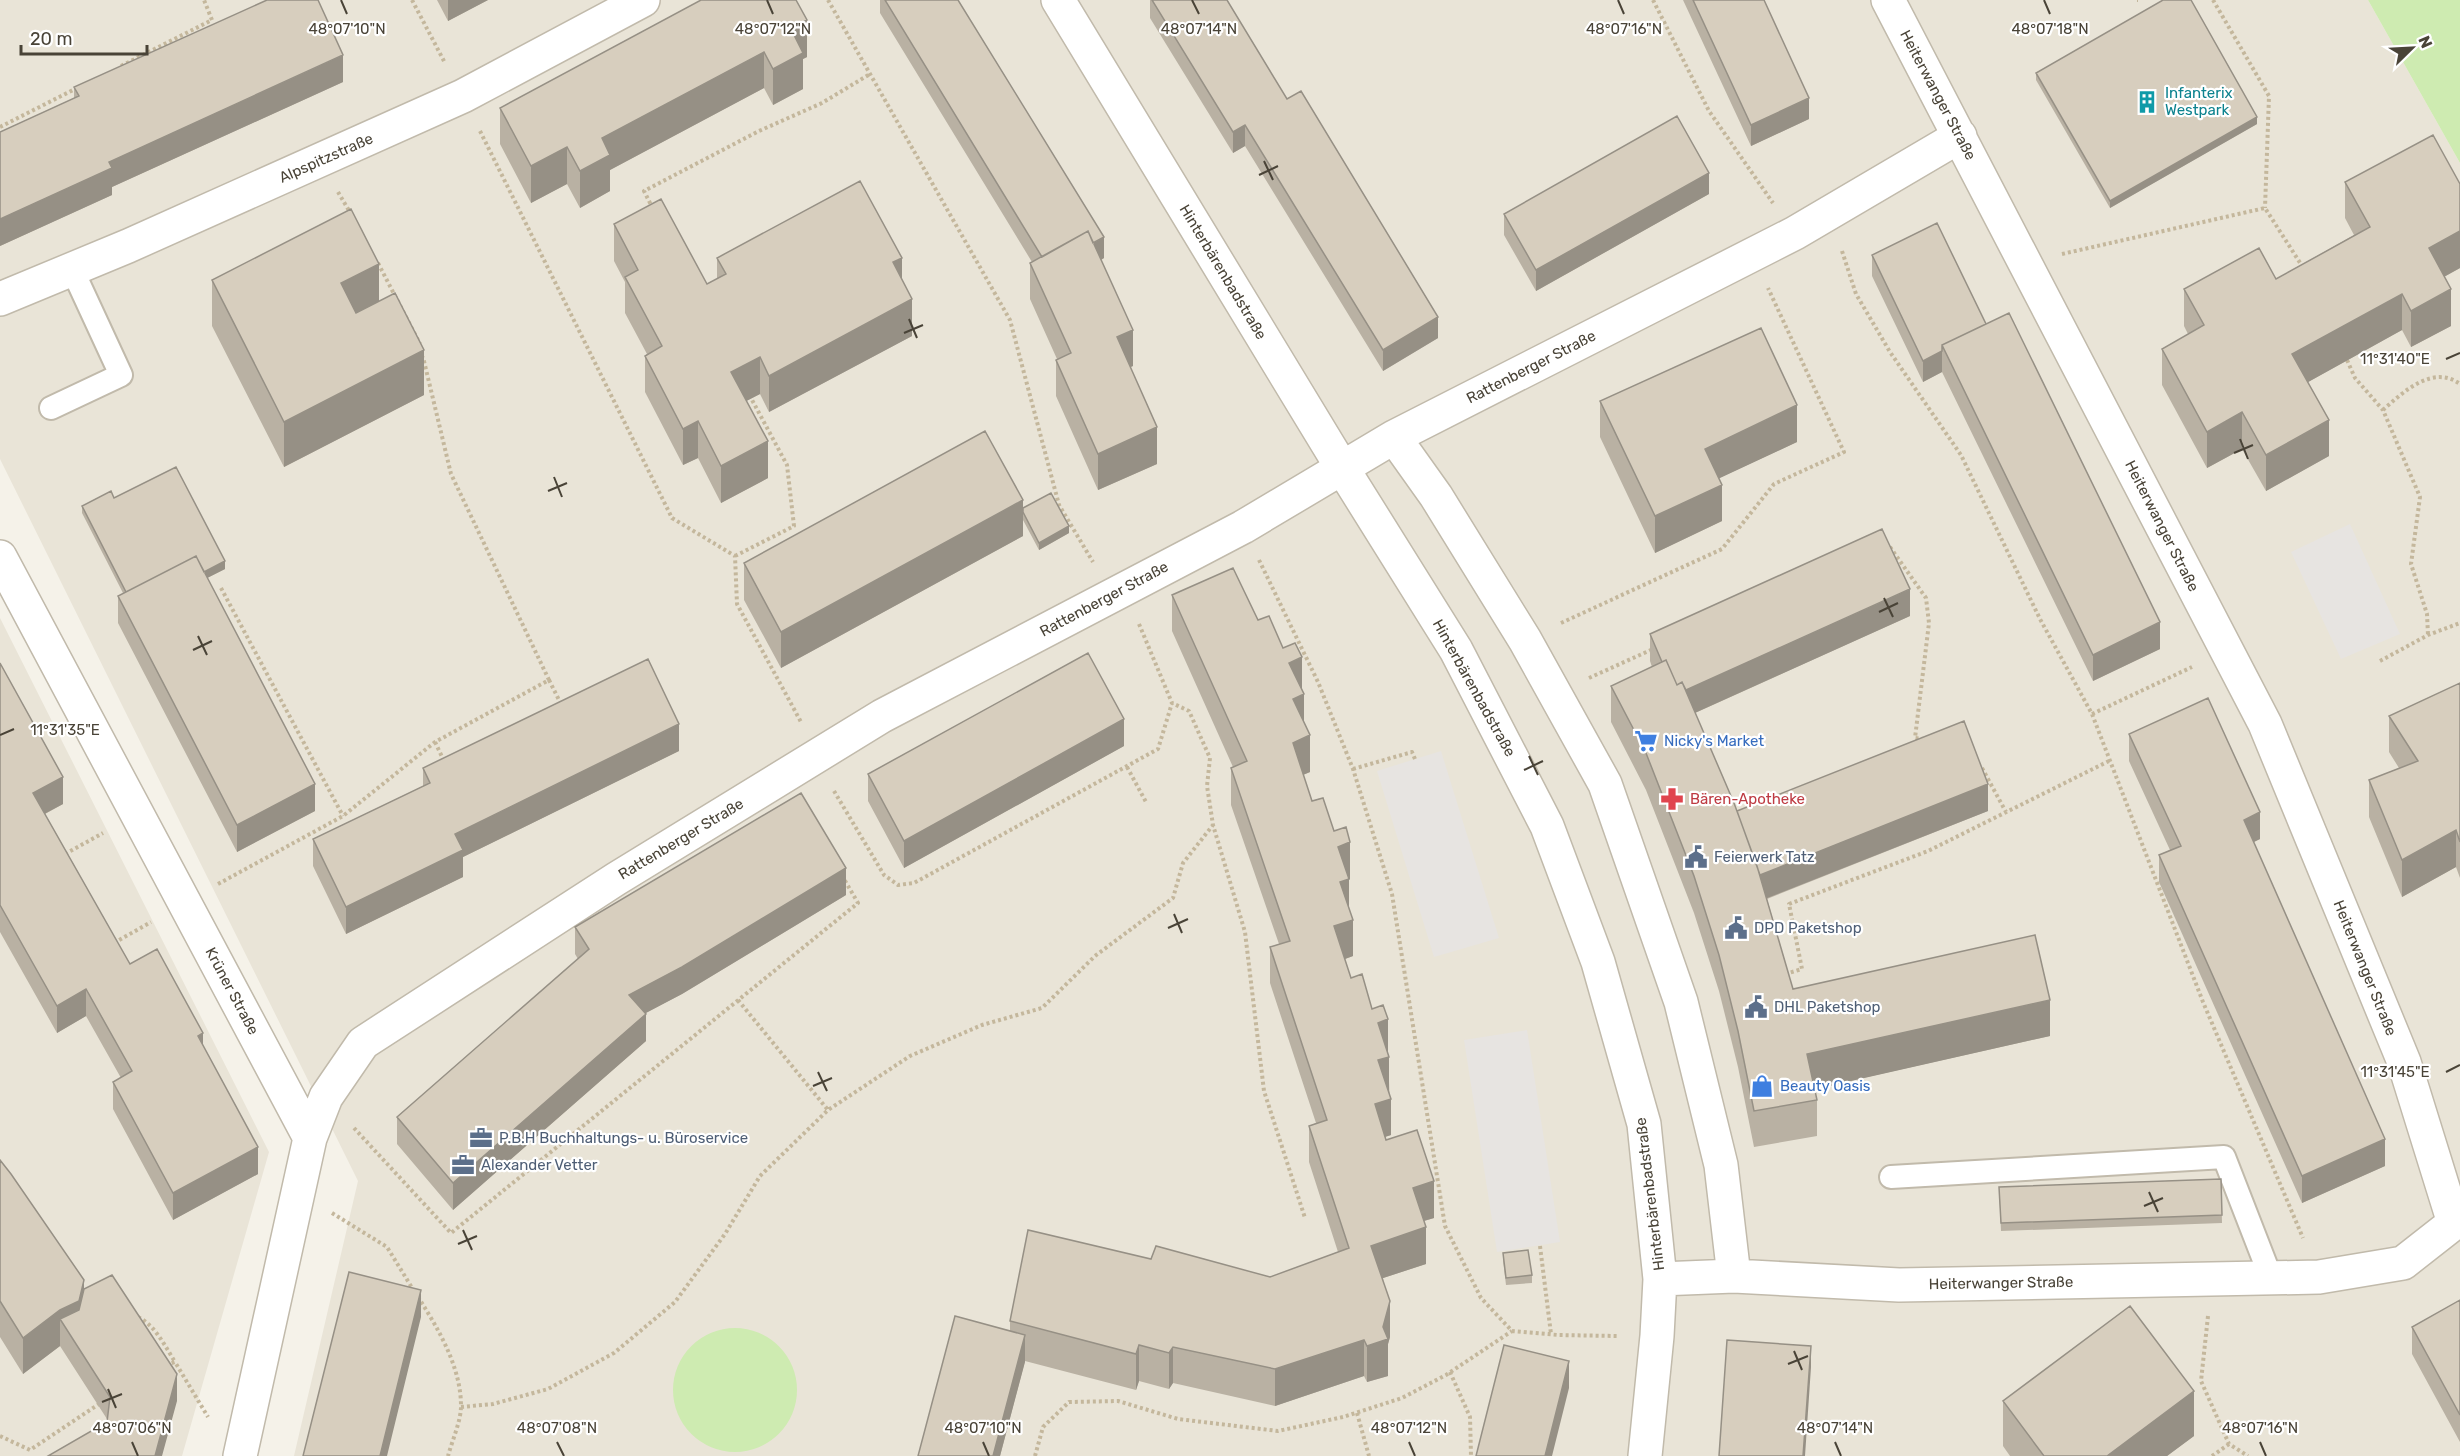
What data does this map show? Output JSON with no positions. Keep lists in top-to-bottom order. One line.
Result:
{"streets":{"street":["Heiterwanger Straße","Alpspitzstraße","Hinterbärenbadstraße","Rattenberger Straße","Krüner Straße"]},"crossings":[["Heiterwanger Straße","Hinterbärenbadstraße"],["Heiterwanger Straße","Rattenberger Straße"],["Hinterbärenbadstraße","Rattenberger Straße"],["Rattenberger Straße","Krüner Straße"]],"places":{"building":["Infanterix Westpark"],"supermarket":["Nicky's Market"],"pharmacy":["Bären-Apotheke"],"public building":["Feierwerk Tatz","DPD Paketshop","DHL Paketshop"],"shop":["Beauty Oasis"],"office":["P.B.H Buchhaltungs- u. Büroservice","Alexander Vetter"]},"scale_bar":"20 m","north":"top right","coordinates":["48°07'18\"N","48°07'10\"N","48°07'12\"N","48°07'14\"N","48°07'16\"N","11°31'40\"E","11°31'35\"E","11°31'45\"E","48°07'06\"N","48°07'08\"N"]}
